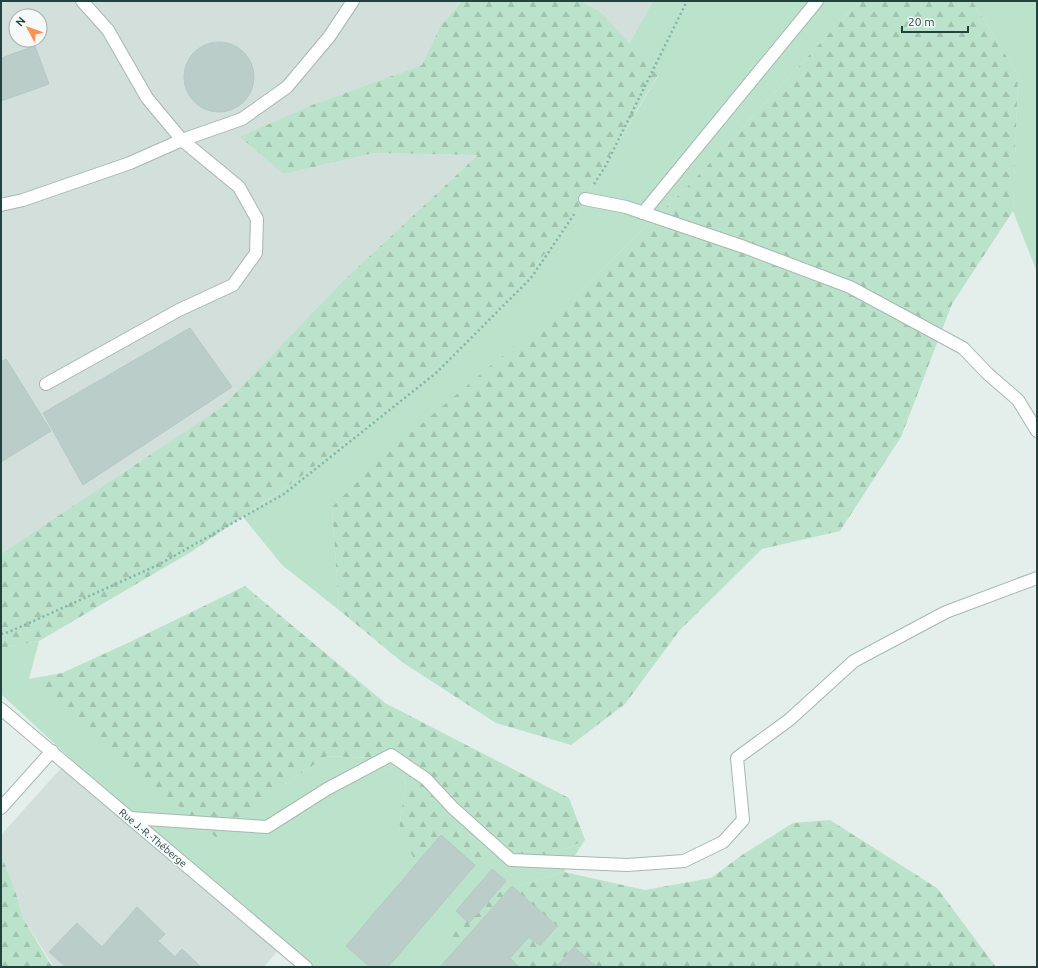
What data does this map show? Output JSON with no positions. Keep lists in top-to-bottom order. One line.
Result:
{"streets":{"street":["Rue J.-R.-Théberge"]},"scale_bar":"20 m","north":"top left"}
